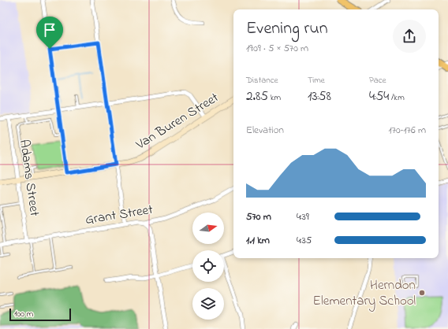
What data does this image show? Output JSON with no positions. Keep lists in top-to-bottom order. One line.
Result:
{"streets":{"street":["Van Buren Street","Adams Street","Grant Street"]},"crossings":[["Van Buren Street","Adams Street"],["Adams Street","Grant Street"]],"places":["Herndon Elementary School"],"scale_bar":"100 m","north":"right","page":{"heading":["Evening run","19:09 · 5 × 570 m"],"stats":[["Distance","2.85 km"],["Time","13:58"],["Pace","4:54 /km"]],"chart":["Elevation","170–176 m"],"list":[{"name":"570 m","note":"4:39"},{"name":"1.1 km","note":"4:35"}],"scale":"100 m"}}
